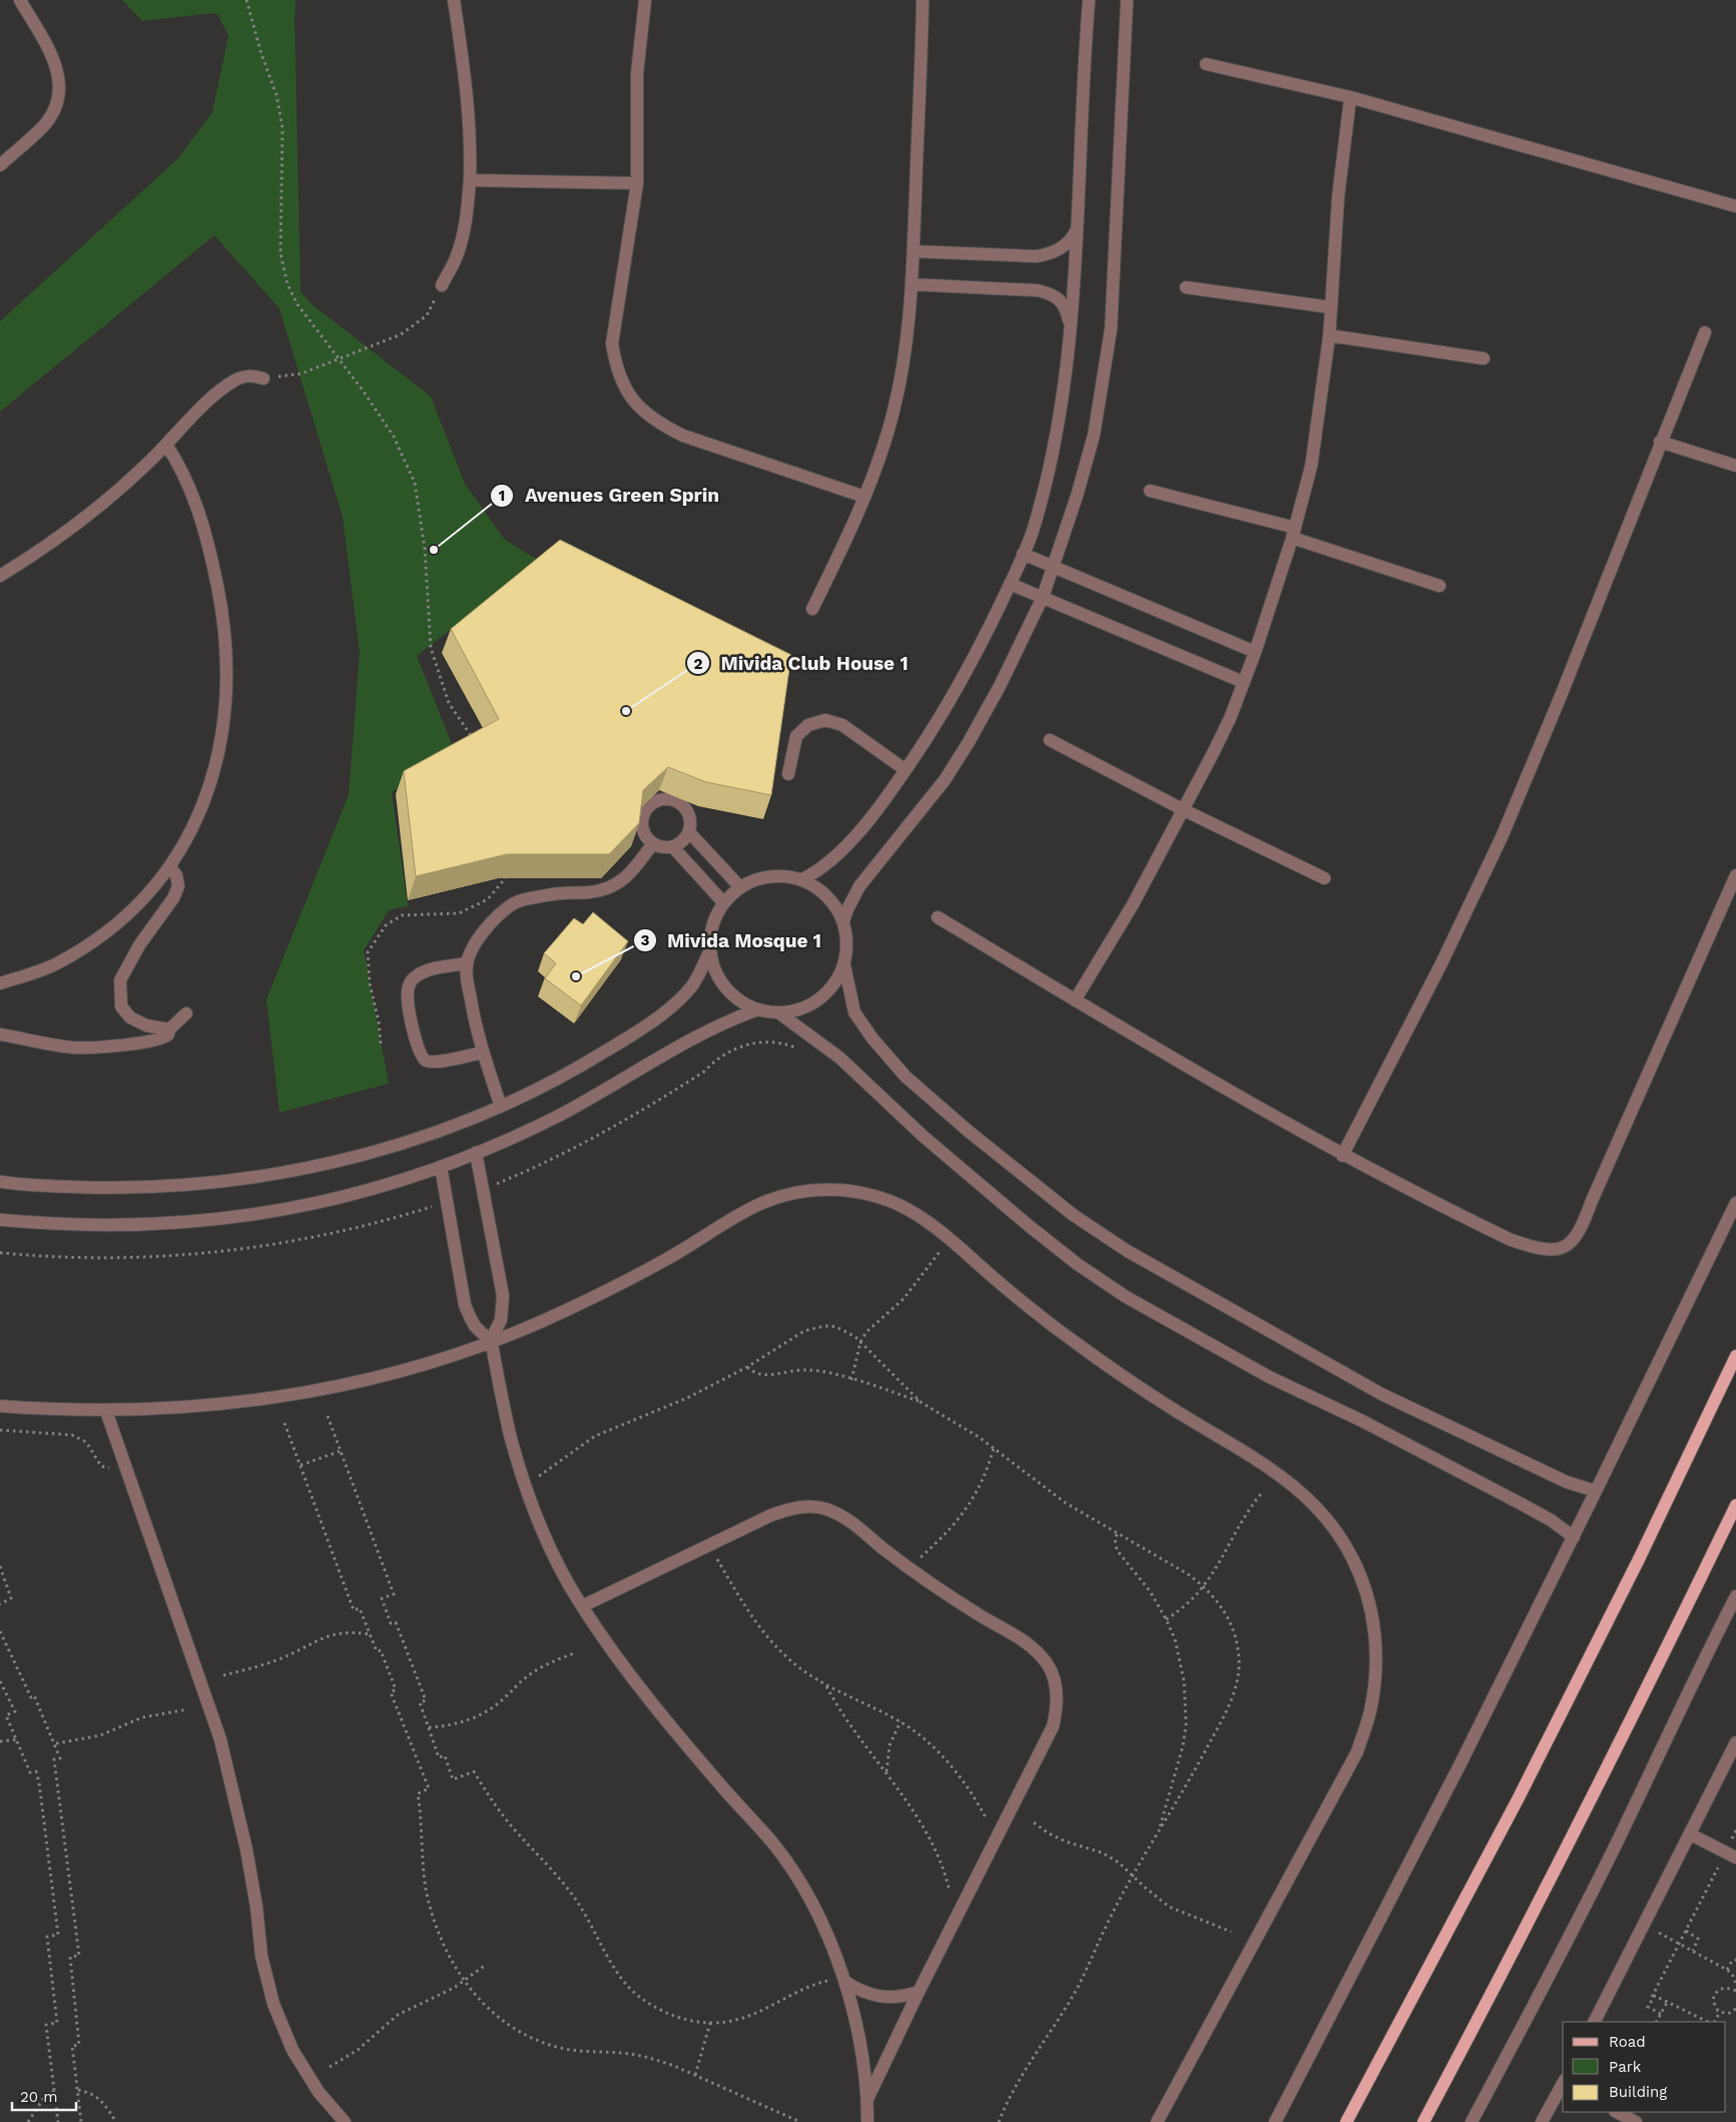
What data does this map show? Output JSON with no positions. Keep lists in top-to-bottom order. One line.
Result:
{"places":["Avenues Green Sprin","Mivida Club House 1","Mivida Mosque 1"],"legend":["Road","Park","Building"],"scale_bar":"20 m"}
